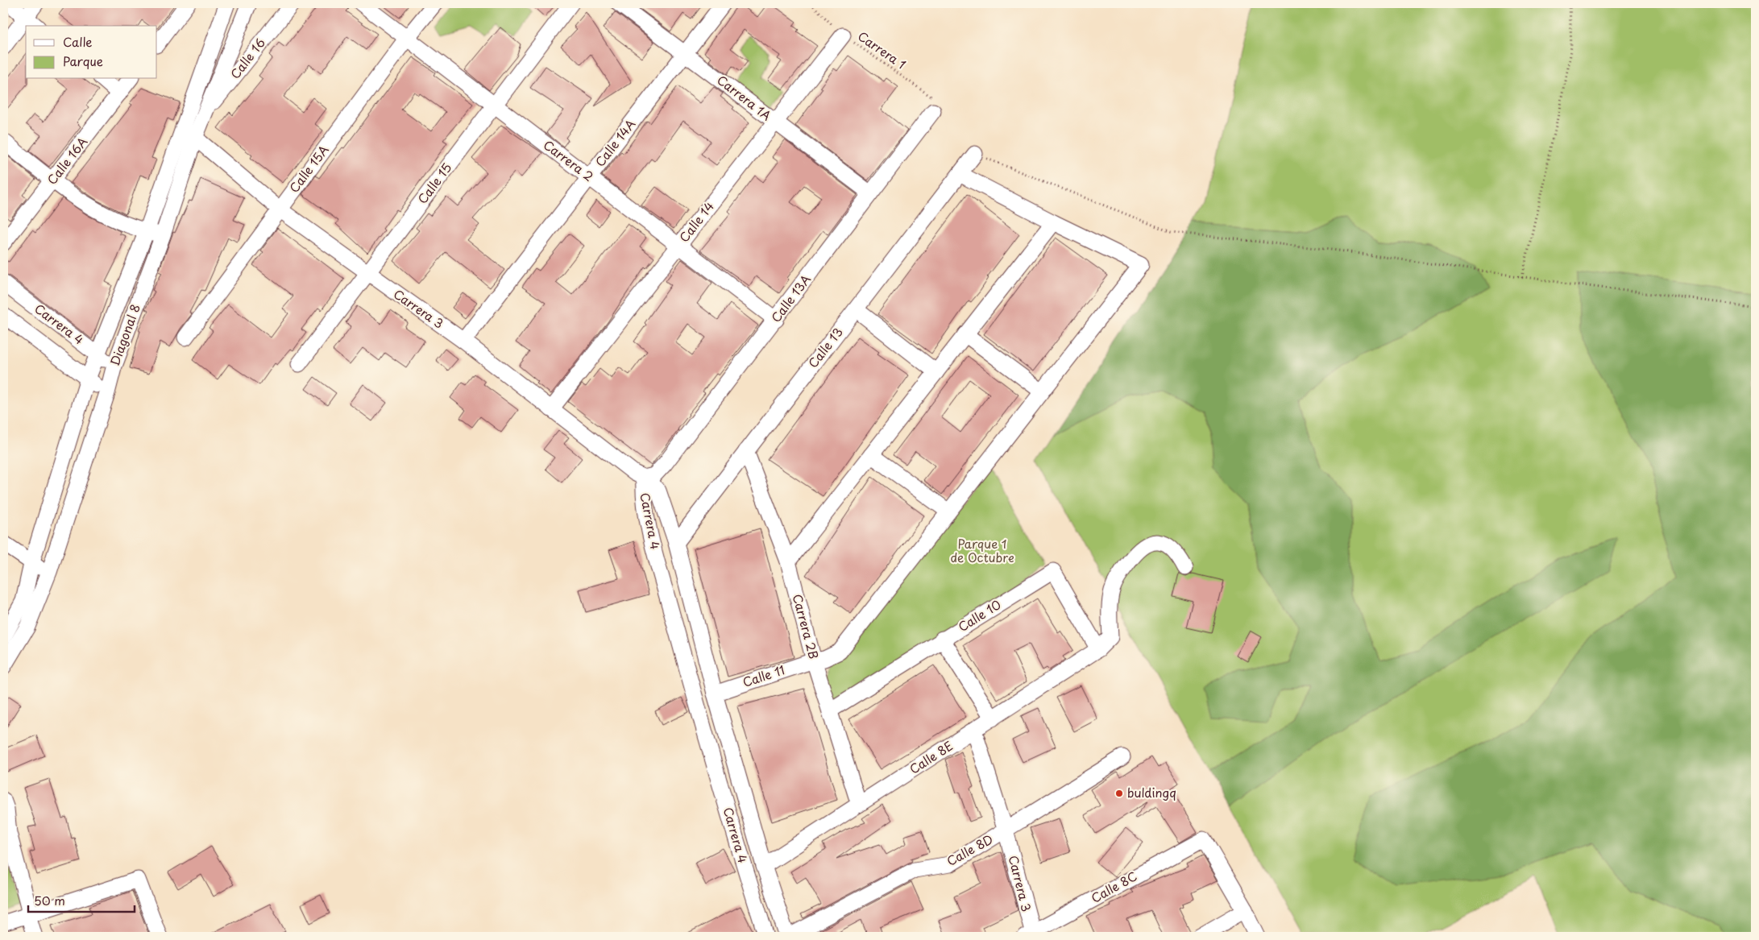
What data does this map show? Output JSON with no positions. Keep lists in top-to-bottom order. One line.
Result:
{"streets":{"street":["Calle 16","Carrera 1A","Calle 14A","Calle 16A","Carrera 2","Calle 15A","Calle 15","Calle 14","Calle 13A","Carrera 3","Carrera 4","Diagonal 8","Calle 13","Calle 10","Carrera 2B","Calle 11","Calle 8E","Calle 8D","Calle 8C"],"path":["Carrera 1"]},"crossings":[["Carrera 1","Calle 14"],["Carrera 1","Calle 13A"],["Calle 16","Diagonal 8"],["Carrera 1A","Calle 14A"],["Carrera 1A","Calle 14"],["Carrera 1A","Calle 13A"],["Calle 14A","Carrera 2"],["Calle 14A","Carrera 3"],["Carrera 2","Calle 15A"],["Carrera 2","Calle 15"],["Carrera 2","Calle 14"],["Carrera 2","Calle 13A"],["Calle 15A","Carrera 3"],["Calle 15","Carrera 3"],["Calle 14","Carrera 3"],["Calle 13A","Carrera 3"],["Calle 13A","Carrera 4"],["Carrera 3","Carrera 4"],["Carrera 3","Diagonal 8"],["Carrera 3","Calle 8E"],["Carrera 3","Calle 8D"],["Carrera 3","Calle 8C"],["Carrera 4","Diagonal 8"],["Carrera 4","Calle 13"],["Carrera 4","Calle 11"],["Carrera 4","Calle 8E"],["Carrera 4","Calle 8D"],["Calle 13","Carrera 2B"],["Calle 10","Carrera 2B"],["Calle 10","Calle 8E"],["Carrera 2B","Calle 11"],["Carrera 2B","Calle 8E"]],"parks":["Parque 1 de Octubre"],"places":["buldingq"],"legend":["Calle","Parque"],"scale_bar":"50 m"}
